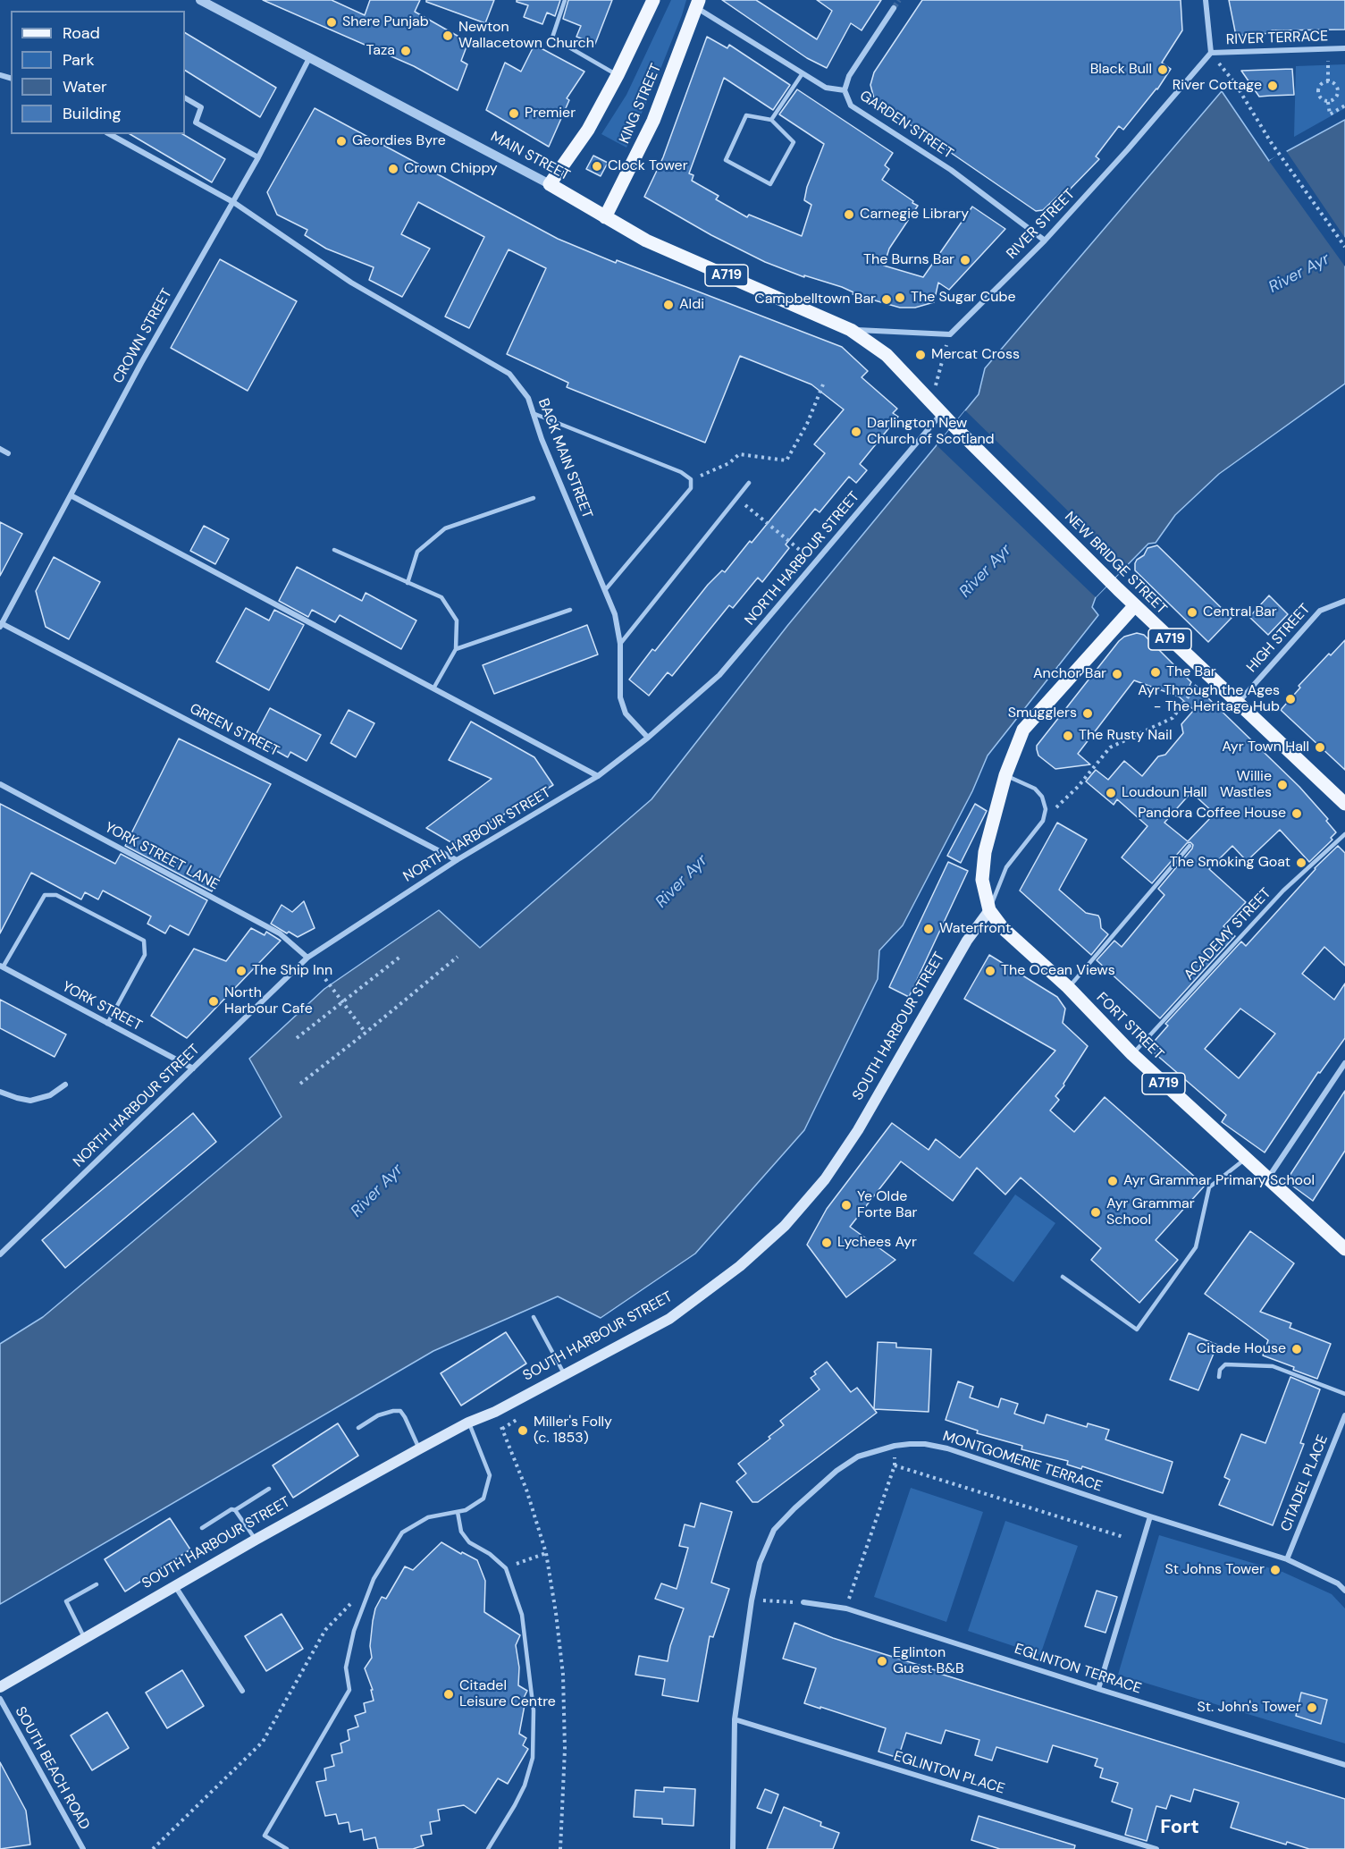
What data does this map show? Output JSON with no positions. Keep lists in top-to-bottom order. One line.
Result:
{"streets":{"main road":["KING STREET","MAIN STREET","A719","NEW BRIDGE STREET","SOUTH HARBOUR STREET","FORT STREET"],"street":["RIVER TERRACE","GARDEN STREET","RIVER STREET","CROWN STREET","BACK MAIN STREET","NORTH HARBOUR STREET","HIGH STREET","GREEN STREET","YORK STREET LANE","YORK STREET","MONTGOMERIE TERRACE","CITADEL PLACE","EGLINTON TERRACE","SOUTH BEACH ROAD","EGLINTON PLACE"],"lane":["ACADEMY STREET"]},"crossings":[["RIVER TERRACE","RIVER STREET"],["KING STREET","GARDEN STREET"],["KING STREET","MAIN STREET"],["GARDEN STREET","RIVER STREET"],["MAIN STREET","A719"],["MAIN STREET","CROWN STREET"],["A719","NORTH HARBOUR STREET"],["A719","NEW BRIDGE STREET"],["A719","SOUTH HARBOUR STREET"],["A719","FORT STREET"],["CROWN STREET","BACK MAIN STREET"],["CROWN STREET","GREEN STREET"],["BACK MAIN STREET","NORTH HARBOUR STREET"],["NORTH HARBOUR STREET","NEW BRIDGE STREET"],["NORTH HARBOUR STREET","GREEN STREET"],["NORTH HARBOUR STREET","YORK STREET LANE"],["NORTH HARBOUR STREET","YORK STREET"],["NEW BRIDGE STREET","HIGH STREET"],["ACADEMY STREET","FORT STREET"],["SOUTH HARBOUR STREET","FORT STREET"],["MONTGOMERIE TERRACE","CITADEL PLACE"],["MONTGOMERIE TERRACE","EGLINTON PLACE"]],"districts":["Fort"],"water":["River Ayr"],"places":["Shere Punjab","Newton Wallacetown Church","Taza","Black Bull","River Cottage","Premier","Geordies Byre","Clock Tower","Crown Chippy","Carnegie Library","The Burns Bar","The Sugar Cube","Campbelltown Bar","Aldi","Mercat Cross","Darlington New Church of Scotland","Central Bar","The Bar","Anchor Bar","Ayr Through the Ages - The Heritage Hub","Smugglers","The Rusty Nail","Ayr Town Hall","Willie Wastles","Loudoun Hall","Pandora Coffee House","The Smoking Goat","Waterfront","The Ship Inn","The Ocean Views","North Harbour Cafe","Ayr Grammar Primary School","Ye Olde Forte Bar","Ayr Grammar School","Lychees Ayr","Citade House","Miller's Folly (c. 1853)","St Johns Tower","Eglinton Guest B&B","Citadel Leisure Centre","St. John's Tower"],"legend":["Road","Park","Water","Building"]}
